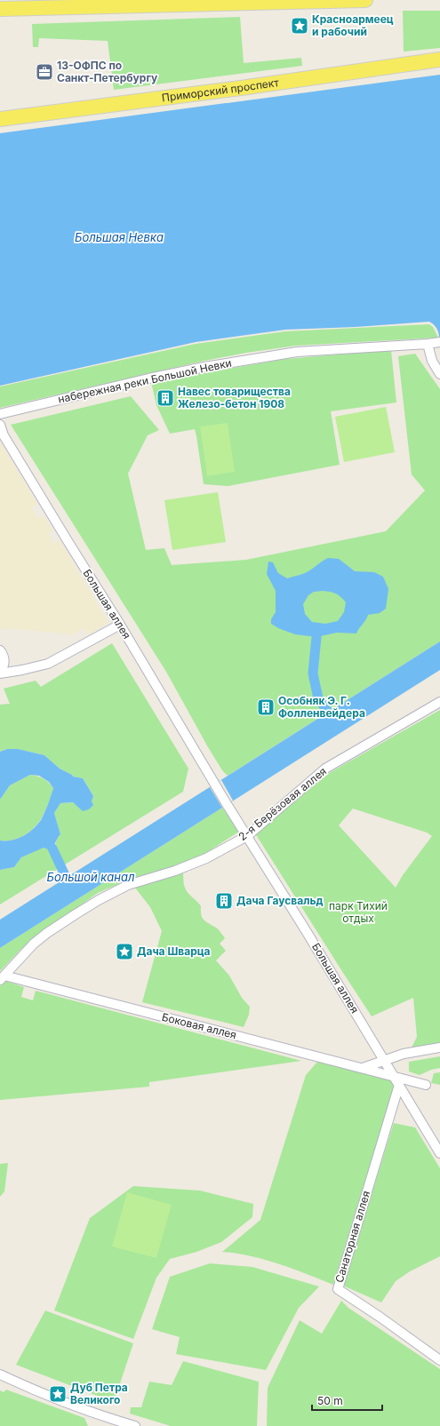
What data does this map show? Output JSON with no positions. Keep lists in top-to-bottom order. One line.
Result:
{"streets":{"main road":["Приморский проспект"],"street":["набережная реки Большой Невки","Большая аллея","2-я Берёзовая аллея","Боковая аллея","Санаторная аллея"]},"crossings":[["Большая аллея","2-я Берёзовая аллея"],["Большая аллея","Боковая аллея"],["Большая аллея","Санаторная аллея"],["2-я Берёзовая аллея","Боковая аллея"],["Боковая аллея","Санаторная аллея"]],"water":["Большая Невка","Большой канал"],"parks":["парк Тихий отдых"],"places":{"place":["Красноармеец и рабочий","Дача Шварца","Дуб Петра Великого"],"office":["13-ОФПС по Санкт-Петербургу"],"building":["Навес товарищества Железо-бетон 1908","Особняк Э. Г. Фолленвейдера","Дача Гаусвальд"]},"scale_bar":"50 m"}
